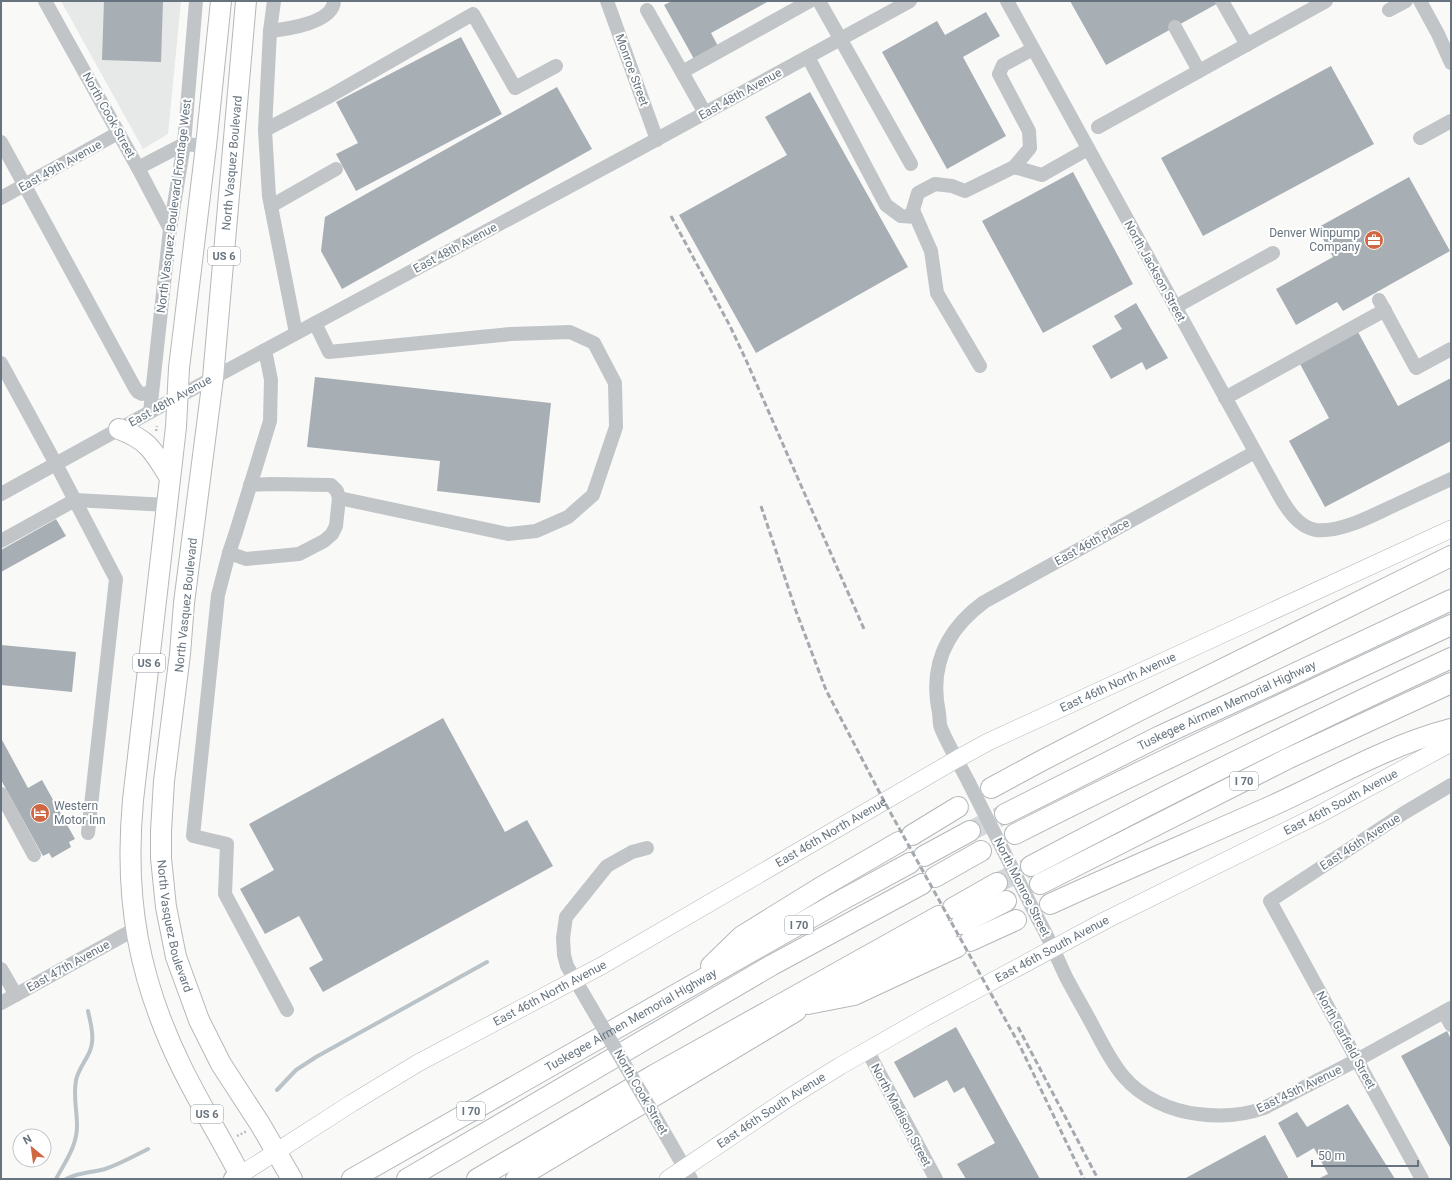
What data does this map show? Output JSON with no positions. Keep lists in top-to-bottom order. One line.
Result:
{"streets":{"highway":["North Vasquez Boulevard","US 6","Tuskegee Airmen Memorial Highway","I 70"],"main road":["East 46th North Avenue","East 46th South Avenue"],"street":["Monroe Street","East 48th Avenue","North Cook Street","East 49th Avenue","North Vasquez Boulevard Frontage West","North Jackson Street","East 46th Place","East 46th Avenue","North Monroe Street","East 47th Avenue","North Garfield Street","East 45th Avenue","North Madison Street"]},"crossings":[["Monroe Street","East 48th Avenue"],["East 48th Avenue","North Vasquez Boulevard"],["East 48th Avenue","North Vasquez Boulevard Frontage West"],["East 48th Avenue","US 6"],["North Cook Street","East 49th Avenue"],["North Cook Street","North Vasquez Boulevard Frontage West"],["North Cook Street","East 46th North Avenue"],["North Cook Street","East 46th South Avenue"],["North Vasquez Boulevard","East 46th North Avenue"],["US 6","East 46th North Avenue"],["US 6","East 47th Avenue"],["North Jackson Street","East 46th Place"],["East 46th Place","North Monroe Street"],["East 46th North Avenue","North Monroe Street"],["East 46th South Avenue","North Monroe Street"],["East 46th South Avenue","North Madison Street"],["East 46th Avenue","North Garfield Street"],["North Monroe Street","East 45th Avenue"],["North Garfield Street","East 45th Avenue"]],"places":{"office":["Denver Winpump Company"],"hotel":["Western Motor Inn"]},"scale_bar":"50 m","north":"top left"}
